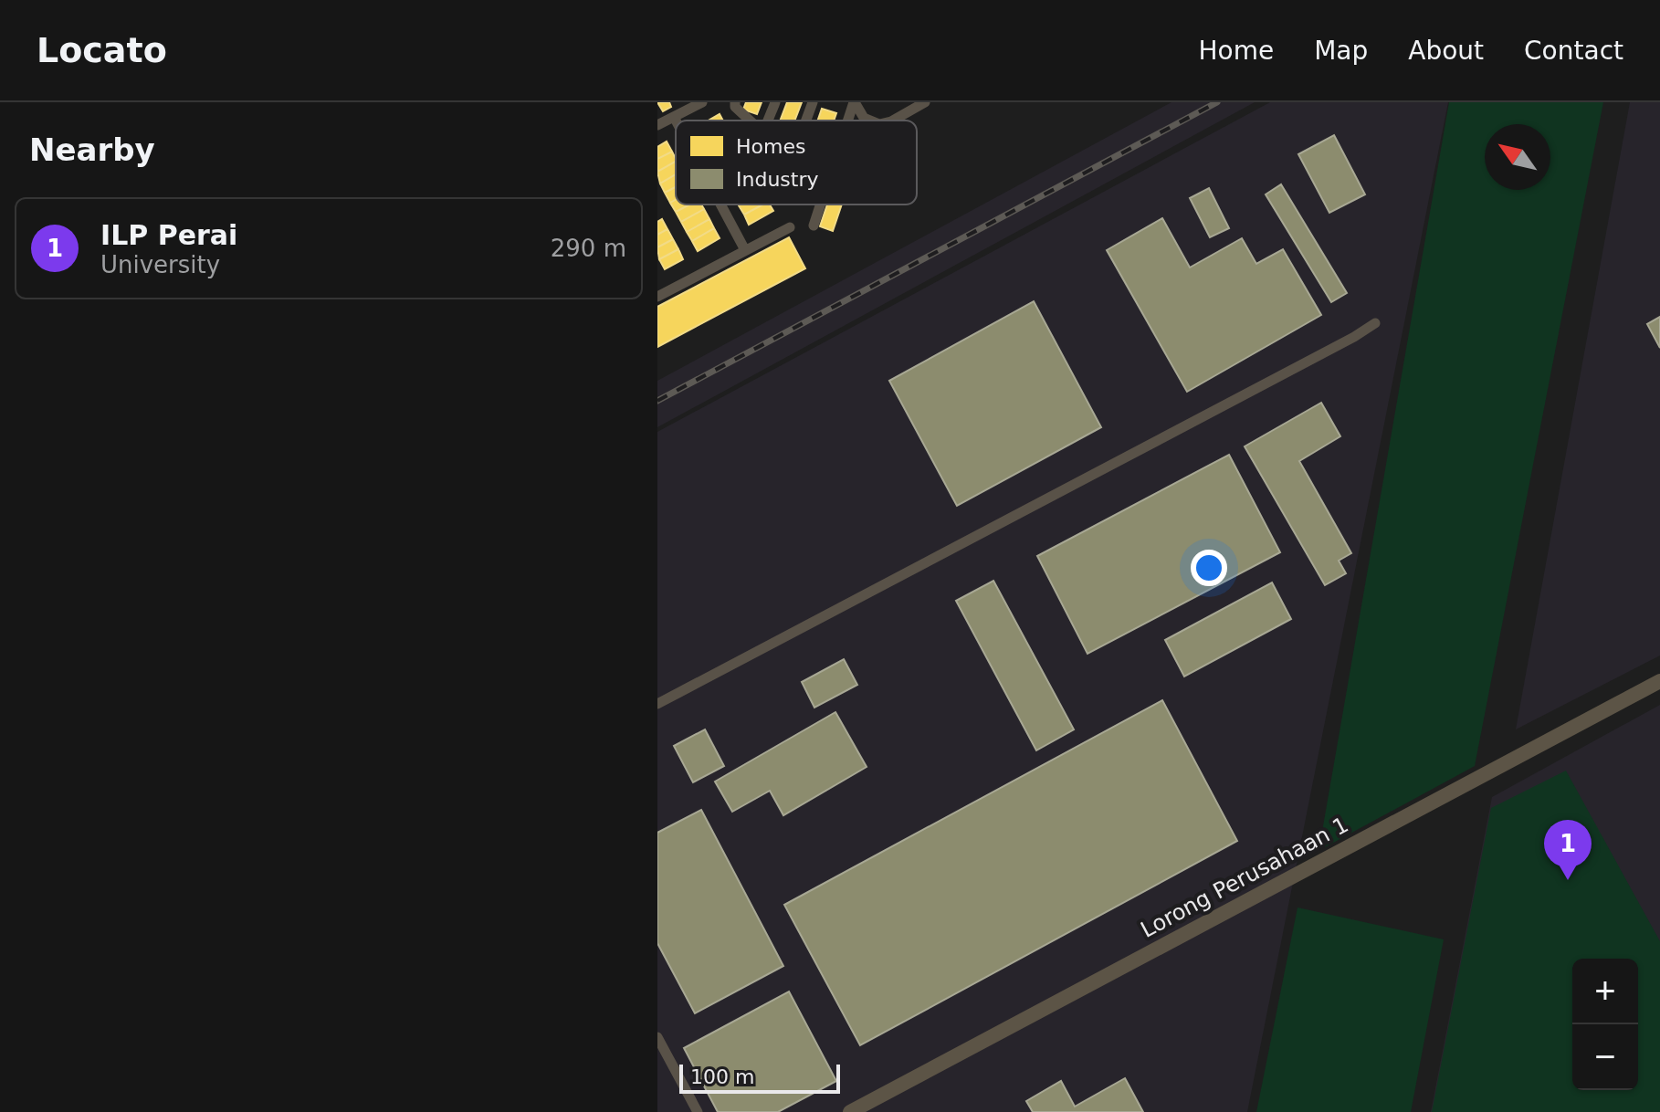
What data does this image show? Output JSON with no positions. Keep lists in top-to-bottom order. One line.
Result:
{"streets":{"street":["Lorong Perusahaan 1"]},"legend":["Homes","Industry"],"scale_bar":"100 m","north":"top left","page":{"header":"Locato","nav":["Home","Map","About","Contact"],"heading":"Nearby","list":[{"mark":"1","name":"ILP Perai","note":"University","value":"290 m"}],"pins":"1","map_buttons":["+","−"],"scale":"100 m"}}
